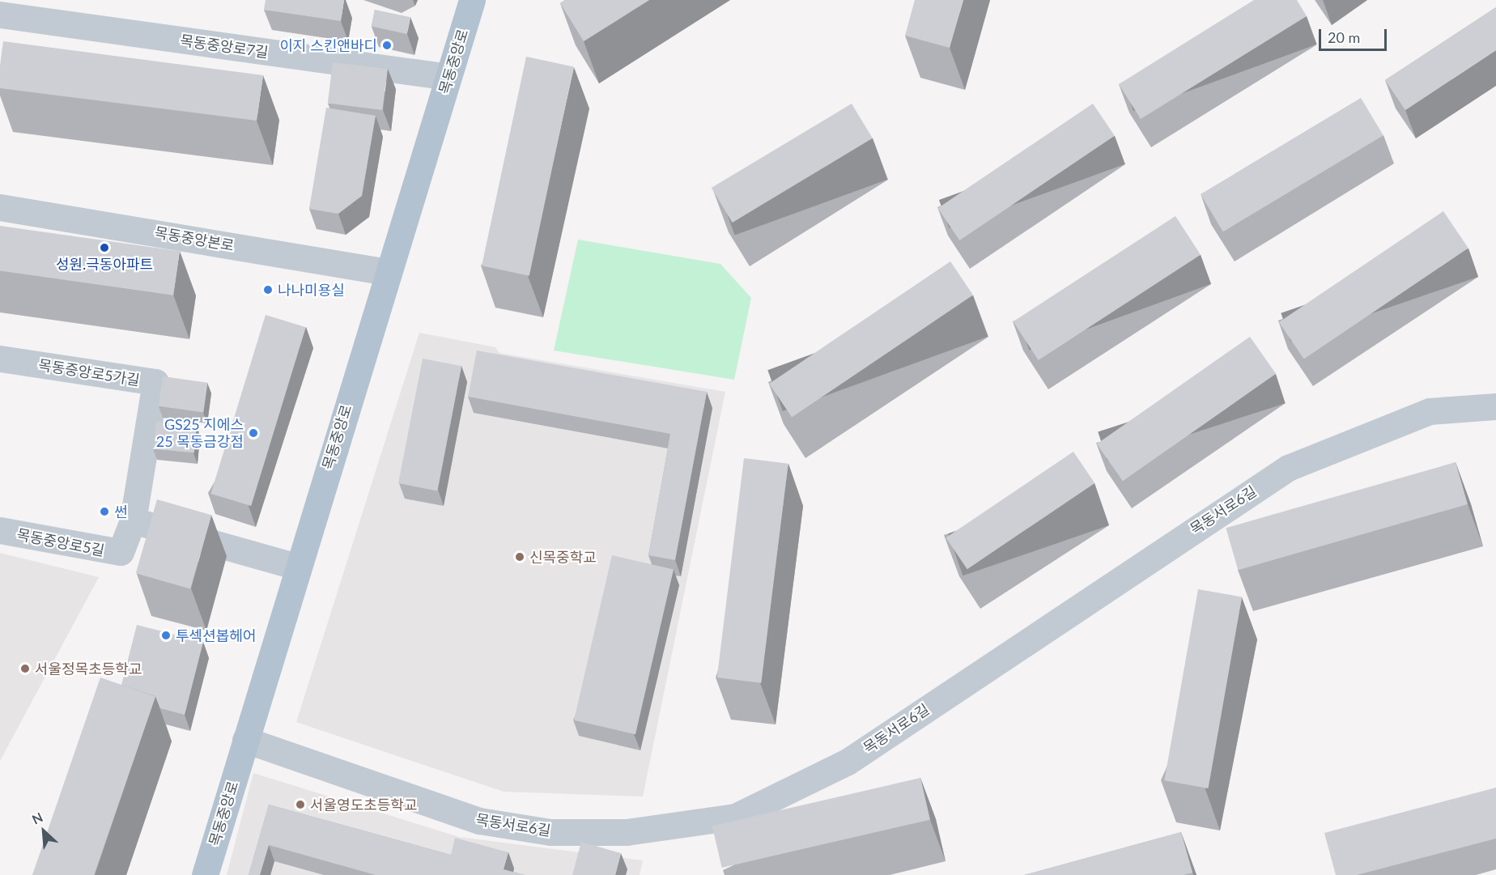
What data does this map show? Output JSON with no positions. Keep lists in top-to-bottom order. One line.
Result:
{"streets":{"main road":["목동중앙로"],"street":["목동중앙로7길","목동중앙본로","목동중앙로5가길","목동서로6길","목동중앙로5길"]},"crossings":[["목동중앙로7길","목동중앙로"],["목동중앙로","목동중앙본로"],["목동중앙로","목동서로6길"],["목동중앙로5가길","목동중앙로5길"]],"places":["이지 스킨앤바디","성원.극동아파트","나나미용실","GS25 지에스 25 목동금강점","썬","신목중학교","투섹션봅헤어","서울정목초등학교","서울영도초등학교"],"scale_bar":"20 m","north":"top left"}
